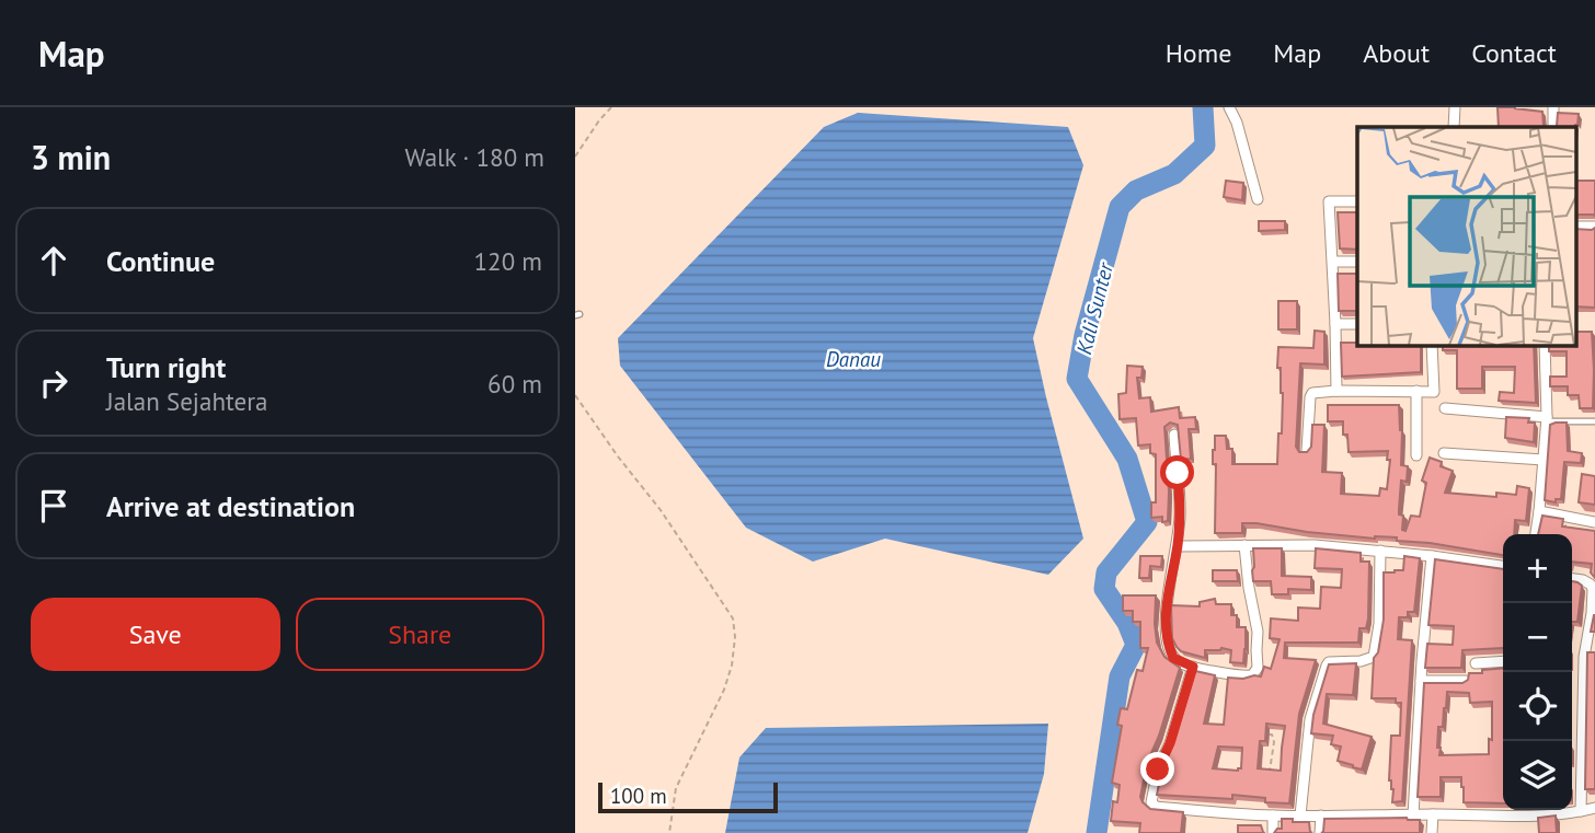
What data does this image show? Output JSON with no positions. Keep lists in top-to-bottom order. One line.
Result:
{"water":["Kali Sunter","Danau"],"scale_bar":"100 m","page":{"header":"Map","nav":["Home","Map","About","Contact"],"heading":["3 min","Walk · 180 m"],"list":[["Continue","120 m"],["Turn right","Jalan Sejahtera","60 m"],"Arrive at destination"],"map_buttons":["+","−"],"buttons":["Save","Share"],"scale":"100 m"}}
